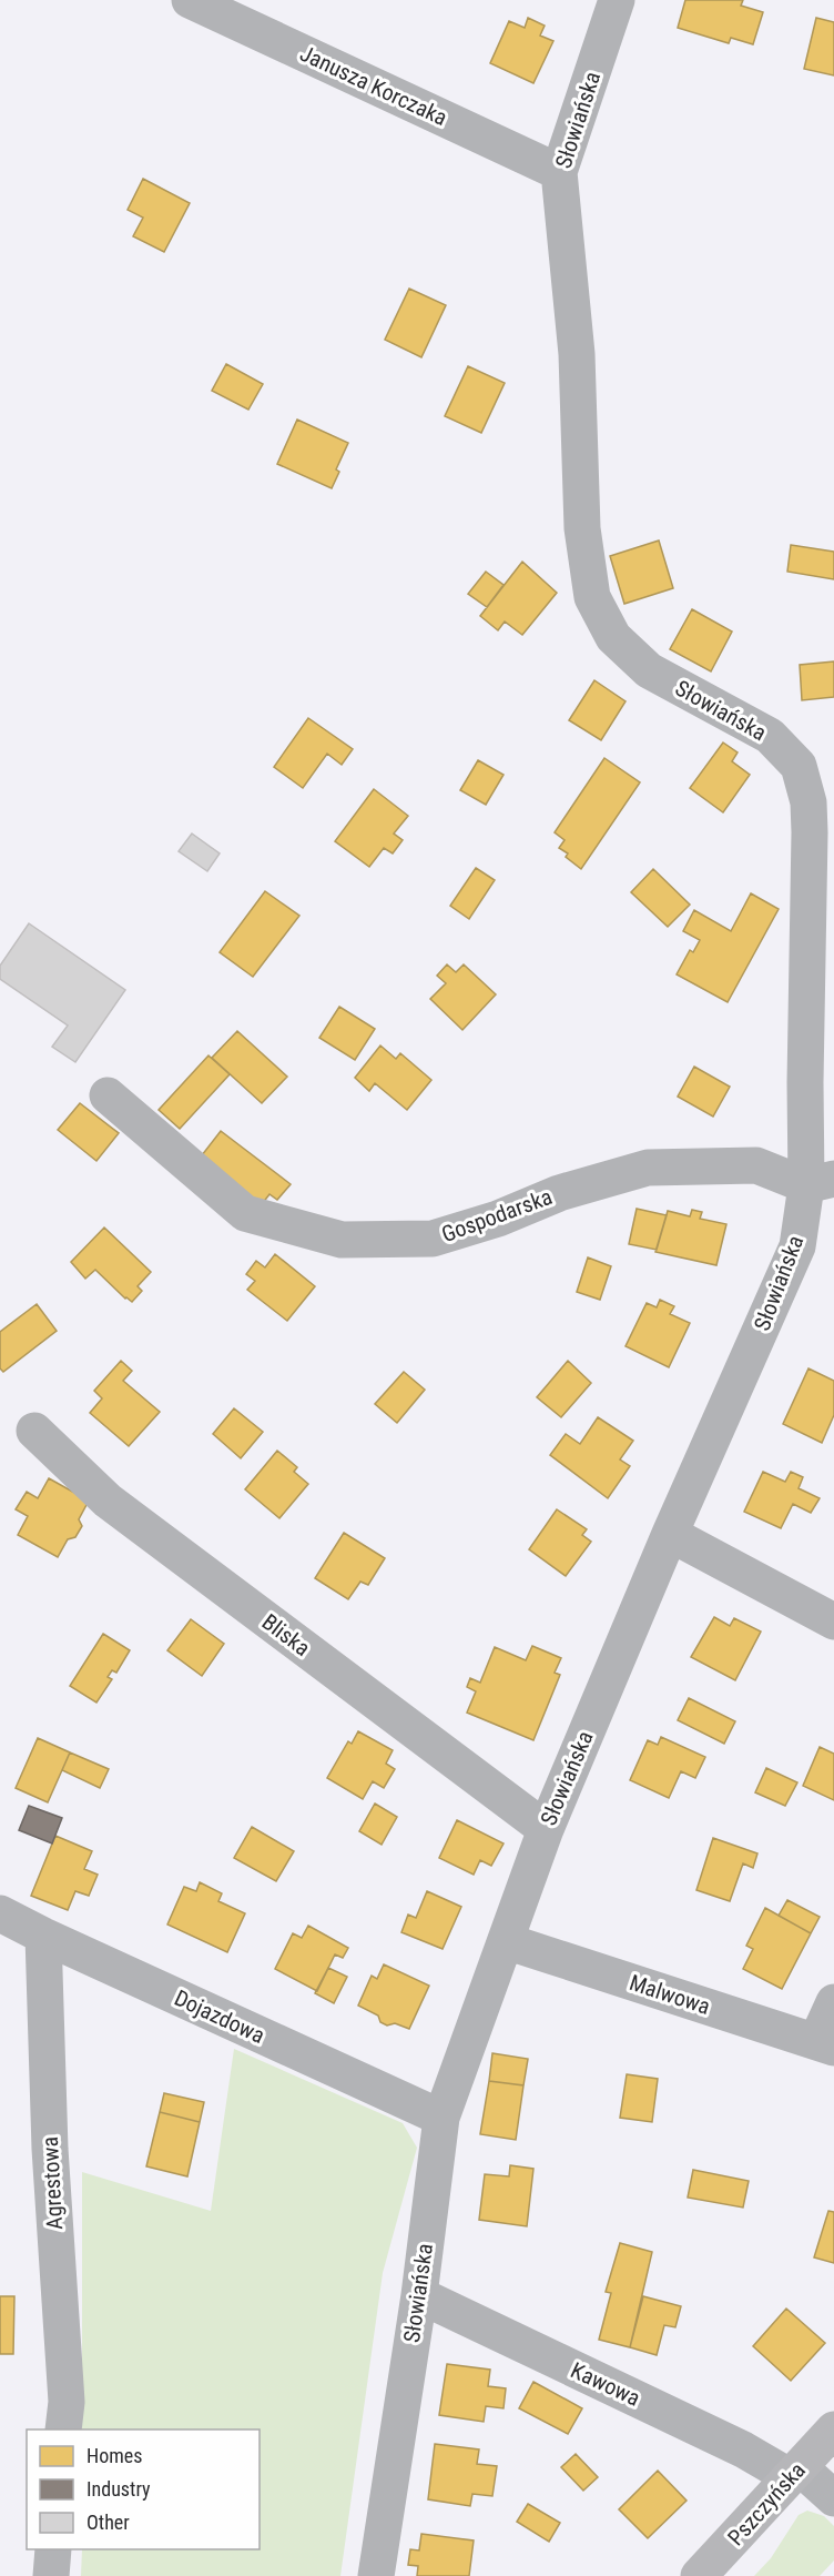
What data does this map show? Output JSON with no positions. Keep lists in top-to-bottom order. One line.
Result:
{"streets":{"main road":["Pszczyńska"],"street":["Janusza Korczaka","Słowiańska","Gospodarska","Bliska","Malwowa","Dojazdowa","Agrestowa","Kawowa"]},"crossings":[["Janusza Korczaka","Słowiańska"],["Słowiańska","Gospodarska"],["Słowiańska","Bliska"],["Słowiańska","Malwowa"],["Słowiańska","Dojazdowa"],["Słowiańska","Kawowa"],["Dojazdowa","Agrestowa"],["Kawowa","Pszczyńska"]],"legend":["Homes","Industry","Other"]}
